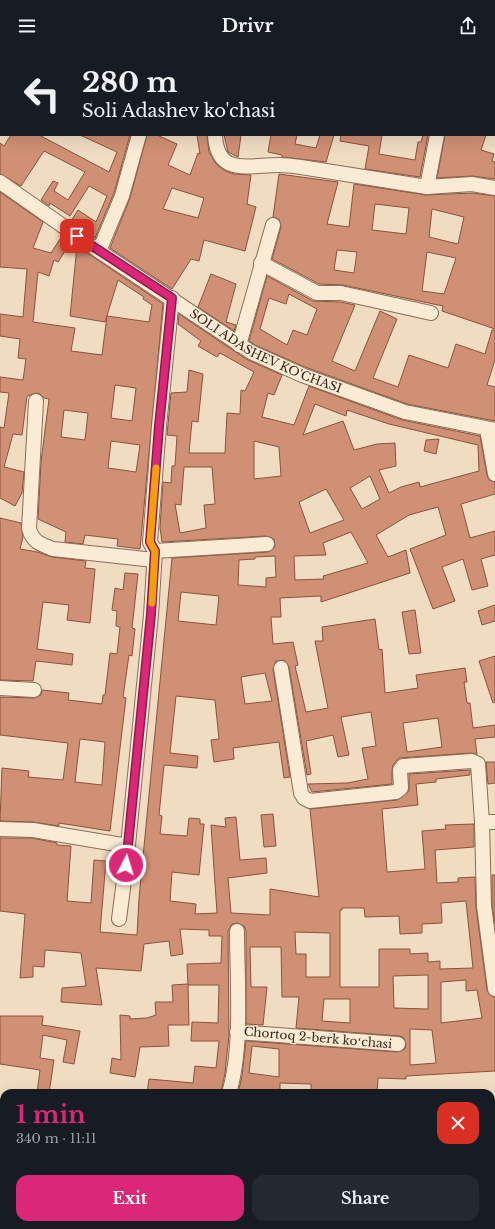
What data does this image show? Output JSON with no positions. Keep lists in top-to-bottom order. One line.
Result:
{"streets":{"street":["SOLI ADASHEV KO'CHASI","Chortoq 2-berk koʻchasi"]},"page":{"header":"Drivr","turn":["280 m","Soli Adashev ko'chasi"],"heading":["1 min","340 m · 11:11"],"buttons":["Exit","Share"]}}
